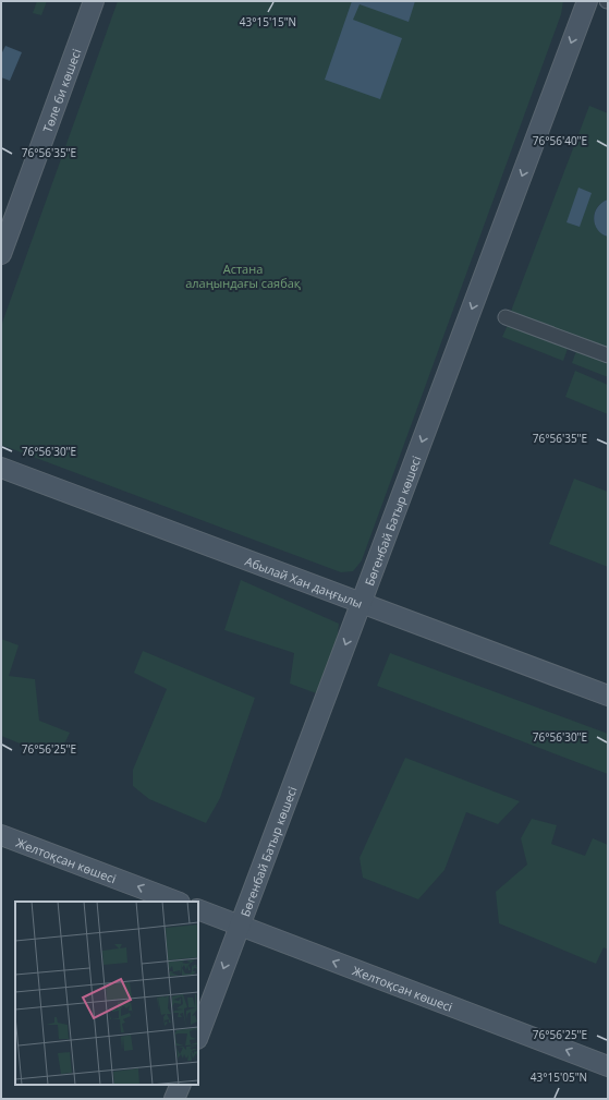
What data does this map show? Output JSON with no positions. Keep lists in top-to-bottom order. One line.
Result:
{"streets":{"street":["Төле би көшесі","Бөгенбай Батыр көшесі","Абылай Хан даңғылы","Желтоқсан көшесі"]},"crossings":[["Бөгенбай Батыр көшесі","Абылай Хан даңғылы"],["Бөгенбай Батыр көшесі","Желтоқсан көшесі"]],"one_way":["Бөгенбай Батыр көшесі","Желтоқсан көшесі"],"parks":["Астана алаңындағы саябақ"],"coordinates":["43°15'15\"N","76°56'40\"E","76°56'35\"E","76°56'30\"E","76°56'25\"E","43°15'05\"N"]}
